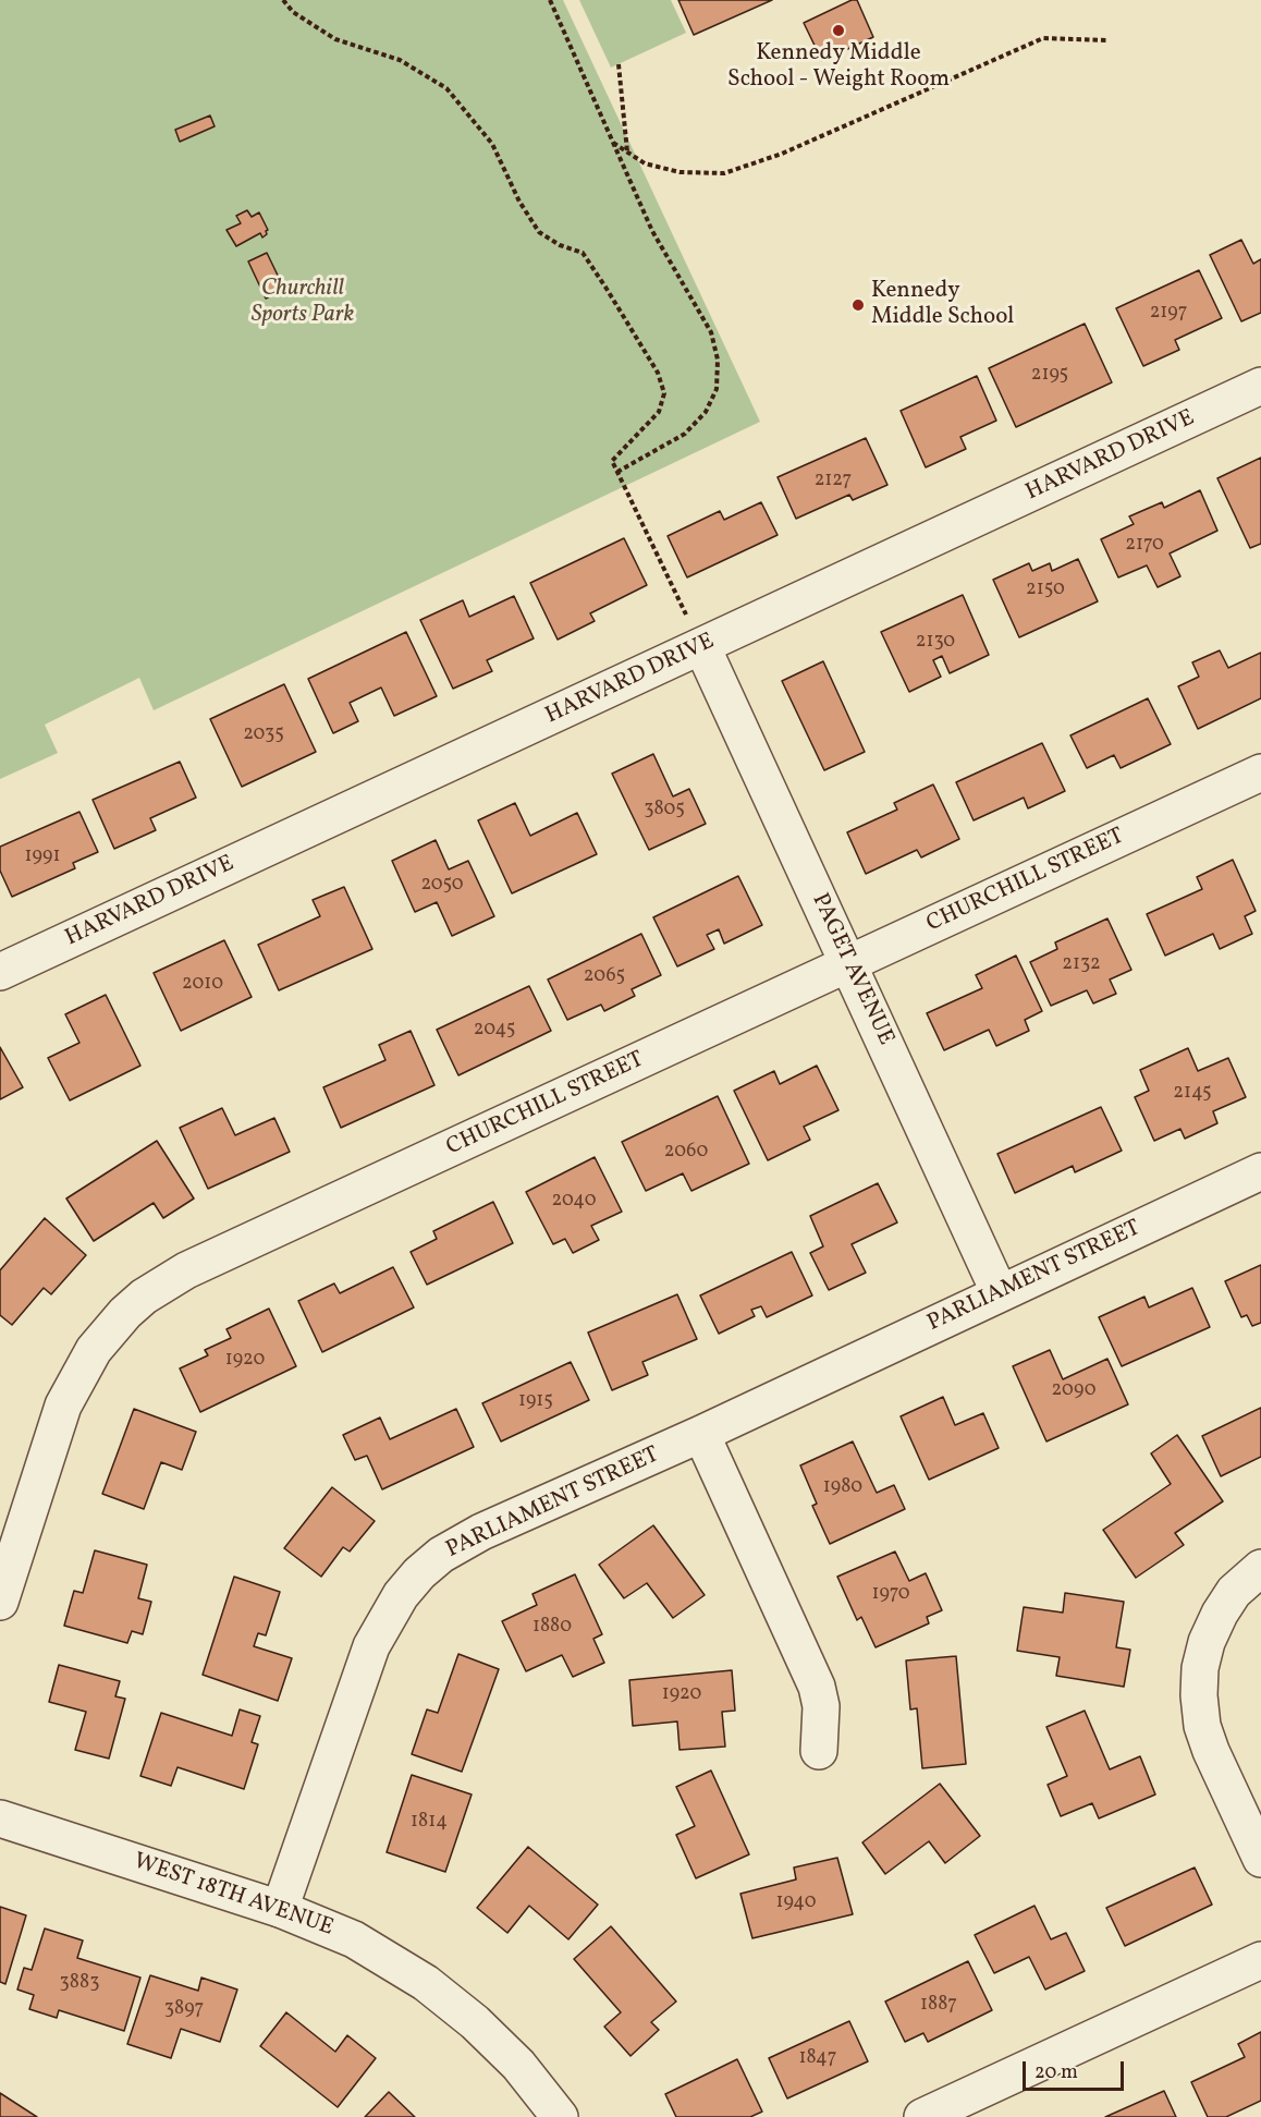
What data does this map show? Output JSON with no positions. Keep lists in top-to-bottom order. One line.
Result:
{"streets":{"street":["HARVARD DRIVE","CHURCHILL STREET","PAGET AVENUE","PARLIAMENT STREET","WEST 18TH AVENUE"]},"crossings":[["HARVARD DRIVE","PAGET AVENUE"],["CHURCHILL STREET","PAGET AVENUE"],["PAGET AVENUE","PARLIAMENT STREET"],["PARLIAMENT STREET","WEST 18TH AVENUE"]],"parks":["Churchill Sports Park"],"places":["Kennedy Middle School - Weight Room","Kennedy Middle School"],"house_numbers":["2197","2195","2127","2170","2150","2130","2035","3805","1991","2050","2132","2065","2010","2045","2145","2060","2040","1920","2090","1915","1980","1970","1880","1920","1814","1940","3883","1887","3897","1847"],"scale_bar":"20 m"}
